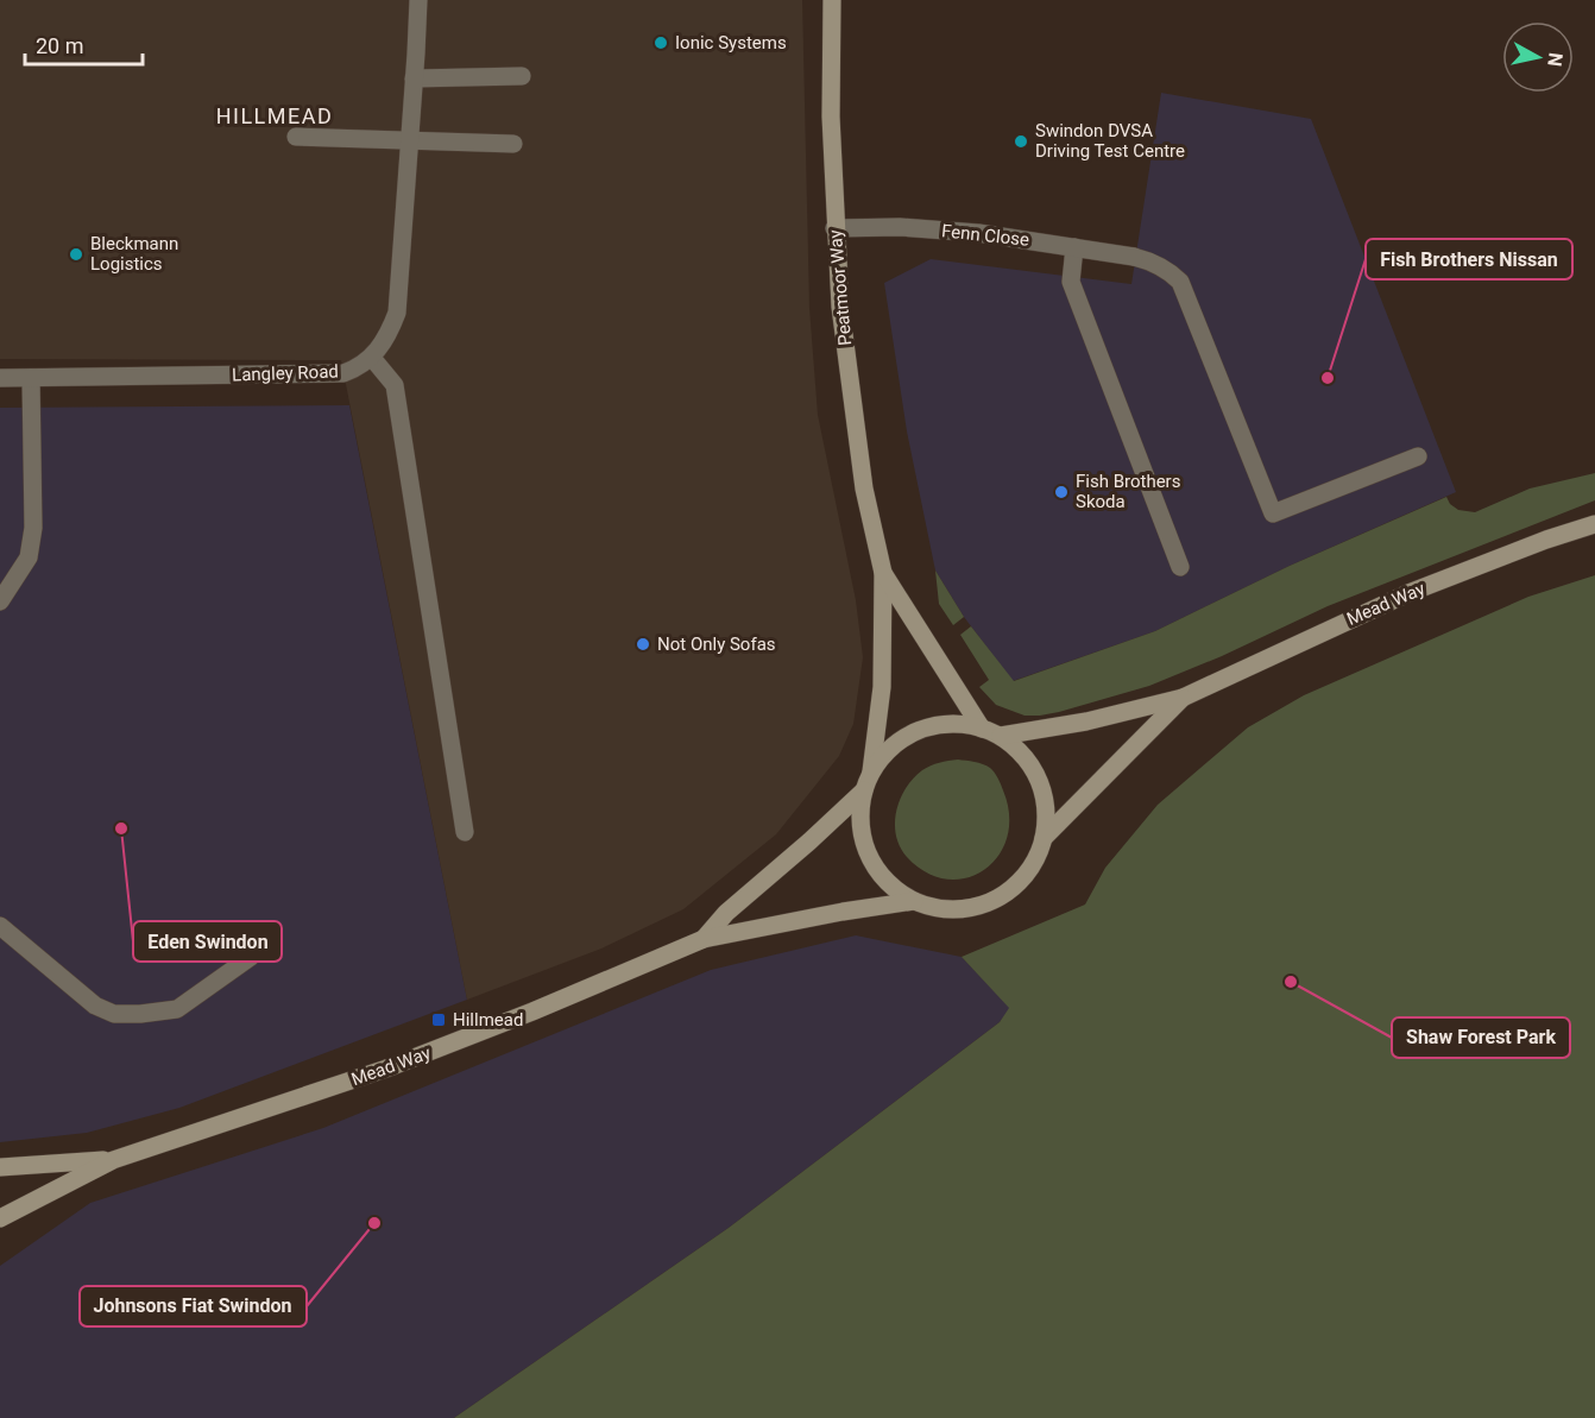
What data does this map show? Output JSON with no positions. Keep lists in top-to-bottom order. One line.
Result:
{"streets":{"main road":["Peatmoor Way","Mead Way"],"street":["Fenn Close","Langley Road"]},"crossings":[["Fenn Close","Peatmoor Way"],["Peatmoor Way","Mead Way"]],"districts":["HILLMEAD"],"places":{"other":["Ionic Systems","Swindon DVSA Driving Test Centre","Bleckmann Logistics","Fish Brothers Nissan","Fish Brothers Skoda","Not Only Sofas","Eden Swindon","Shaw Forest Park","Johnsons Fiat Swindon"],"transit":["Hillmead"]},"scale_bar":"20 m","north":"right"}
